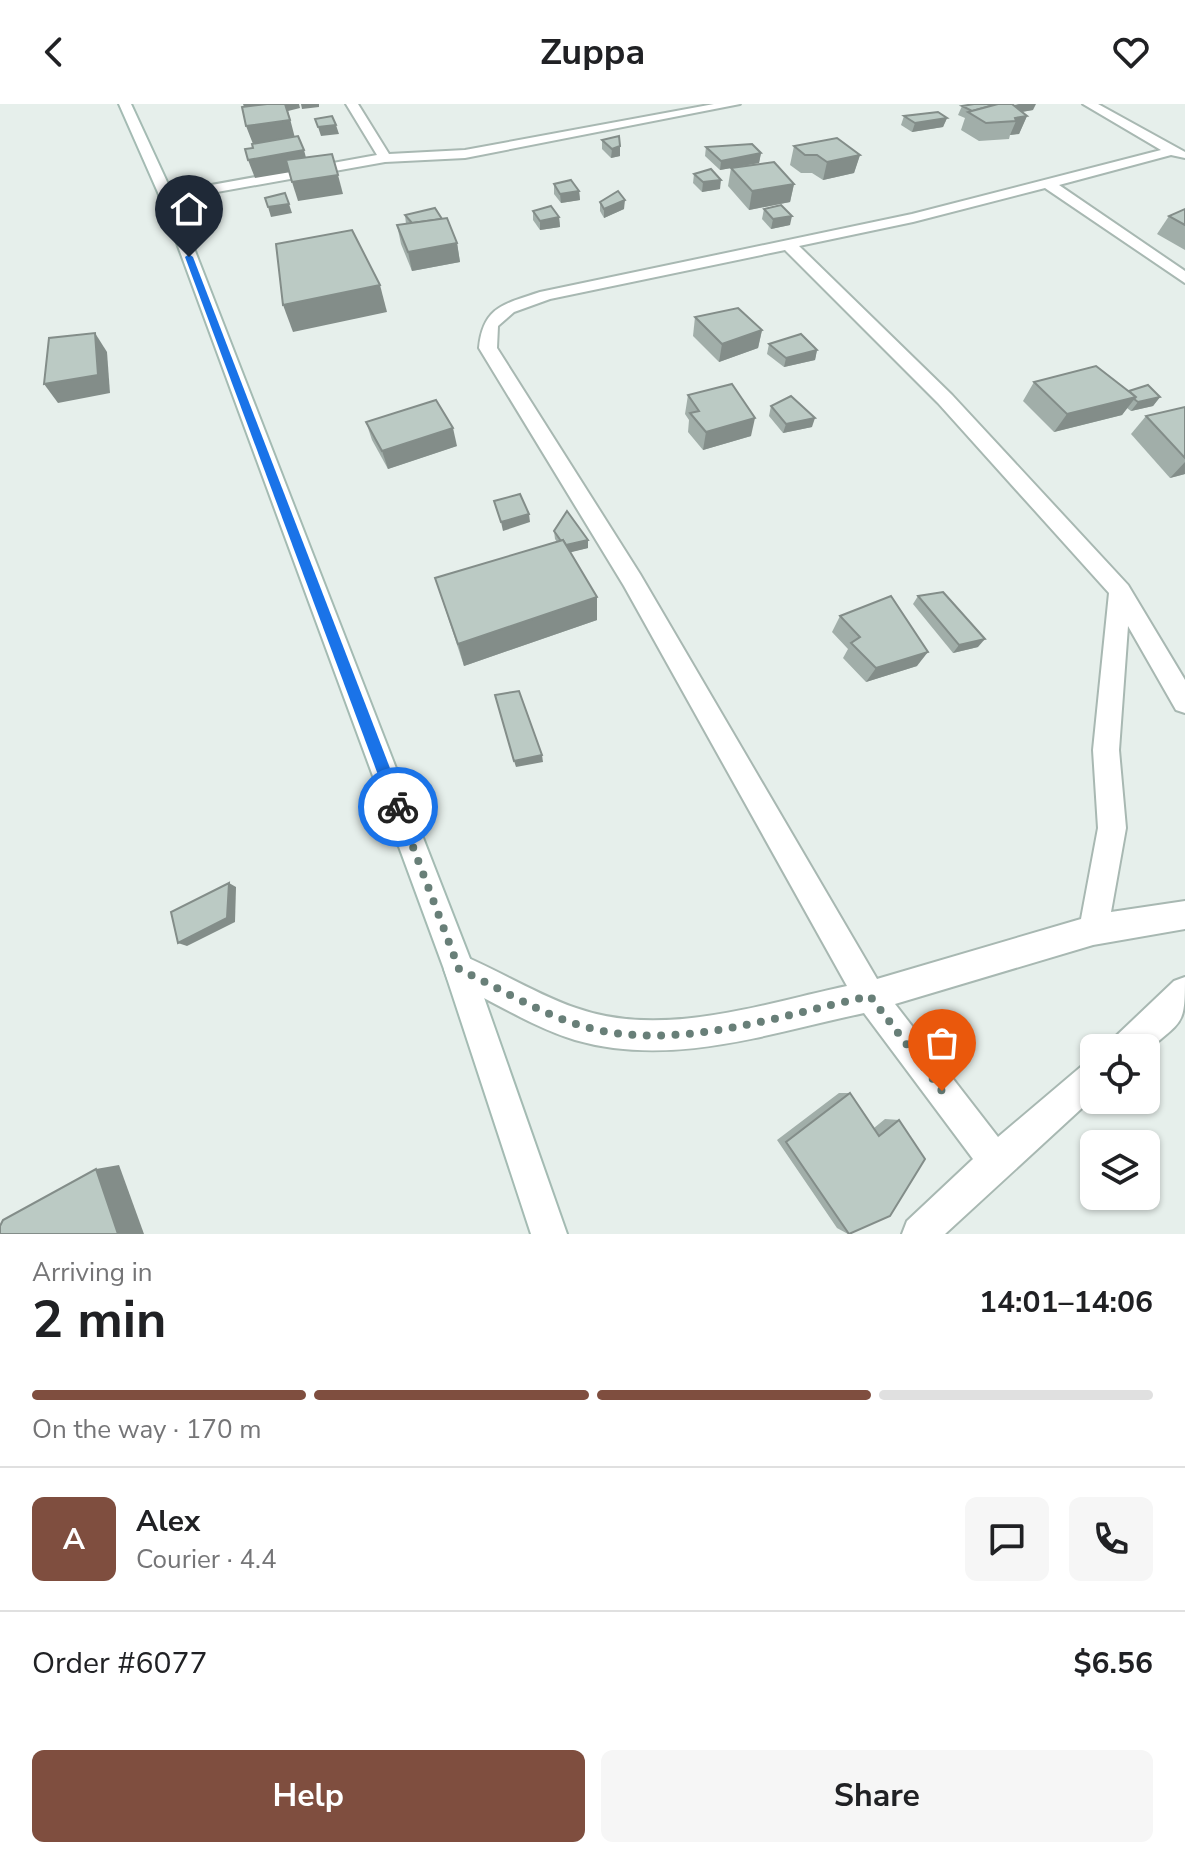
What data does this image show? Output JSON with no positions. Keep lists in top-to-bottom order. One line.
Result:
{"page":{"header":"Zuppa","heading":["2 min","Arriving in","14:01–14:06"],"panel":["Alex","Courier · 4.4","Order #6077","$6.56"],"bar":"On the way · 170 m","round":"A","buttons":["Help","Share"]}}
